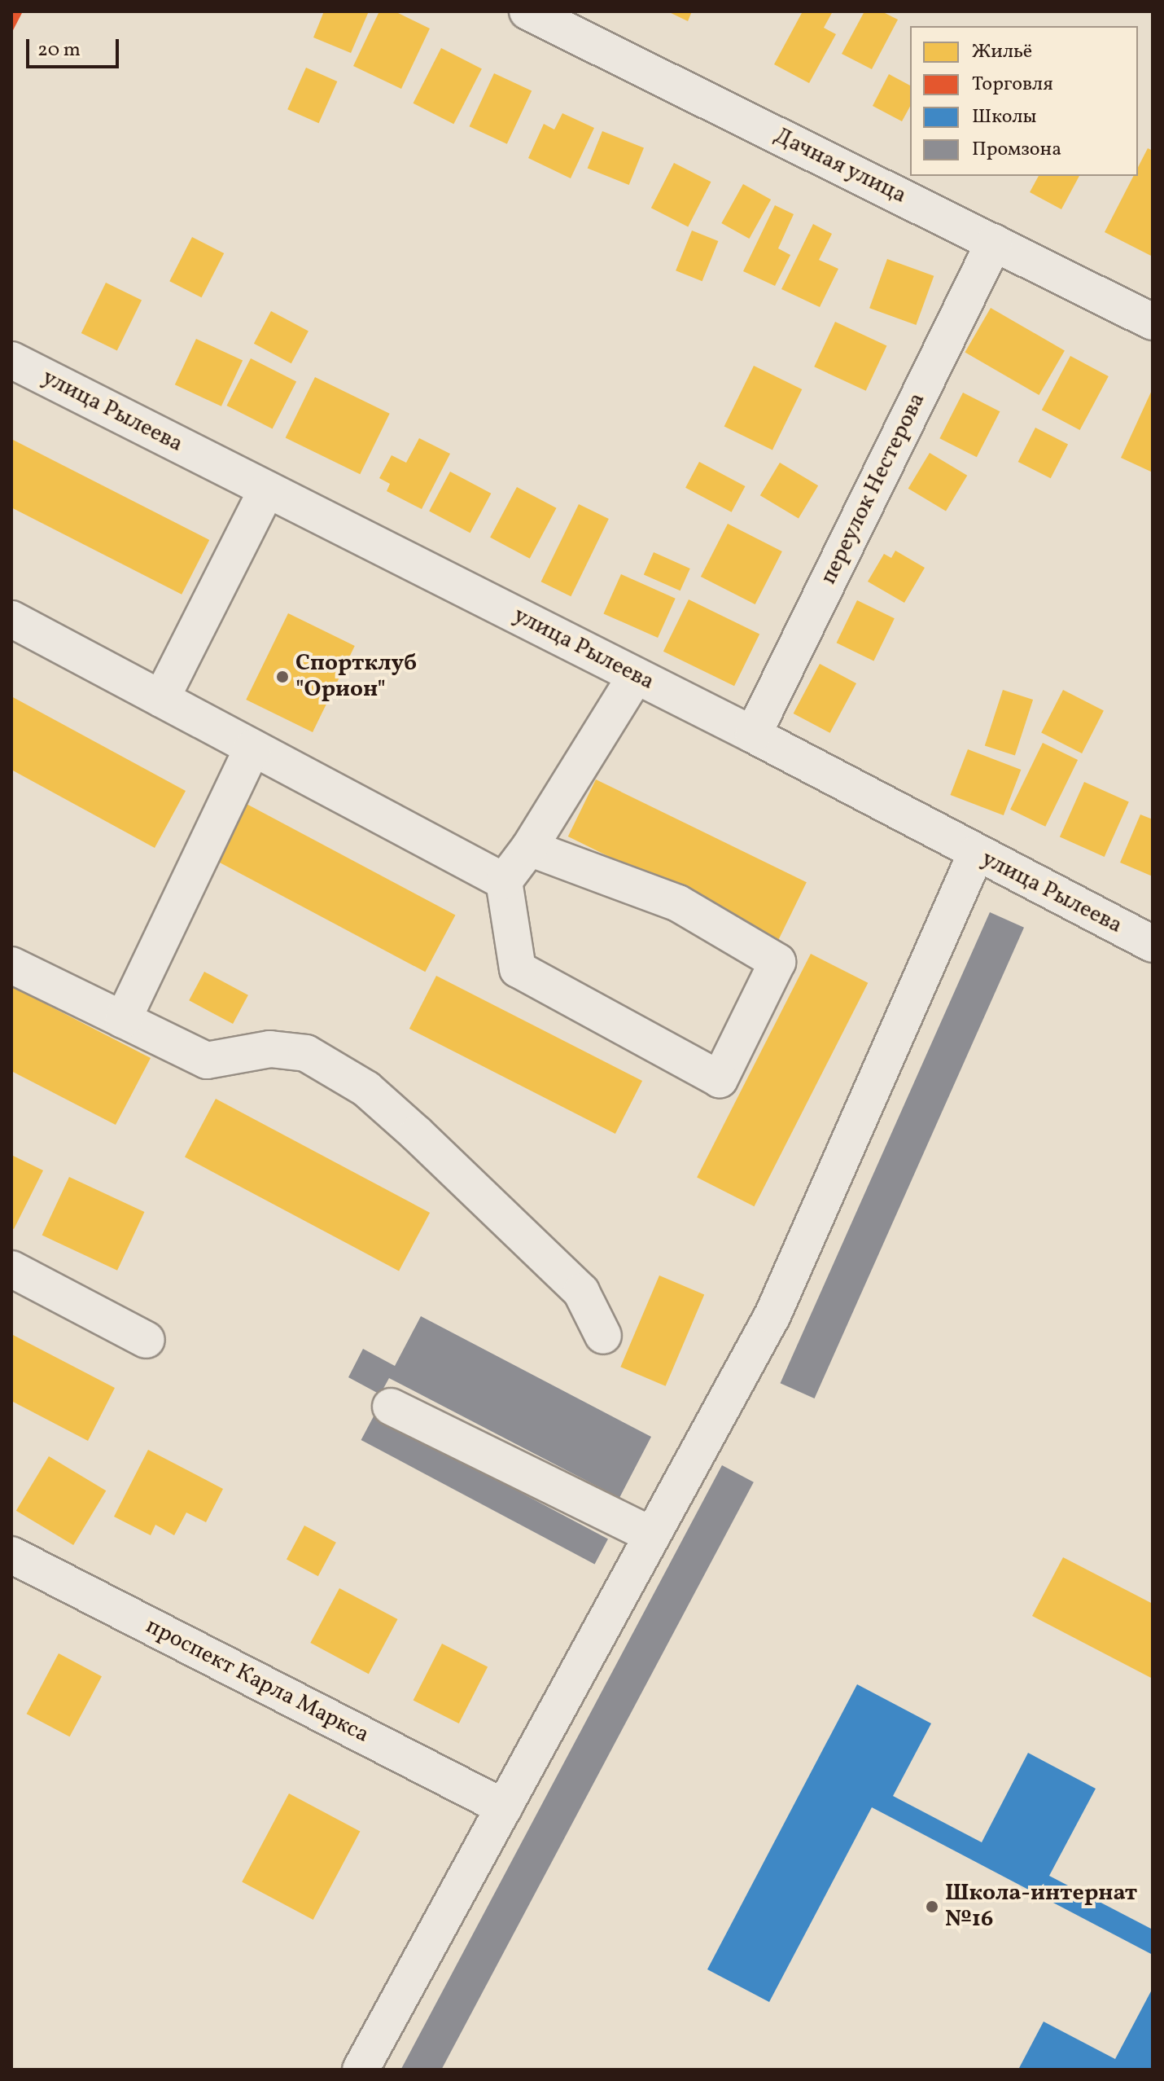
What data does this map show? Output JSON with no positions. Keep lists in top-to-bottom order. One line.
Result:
{"streets":{"street":["Дачная улица","улица Рылеева","переулок Нестерова","проспект Карла Маркса"]},"crossings":[["Дачная улица","переулок Нестерова"],["улица Рылеева","переулок Нестерова"]],"places":["Спортклуб \"Орион\"","Школа-интернат №16"],"legend":["Жильё","Торговля","Школы","Промзона"],"scale_bar":"20 m"}
